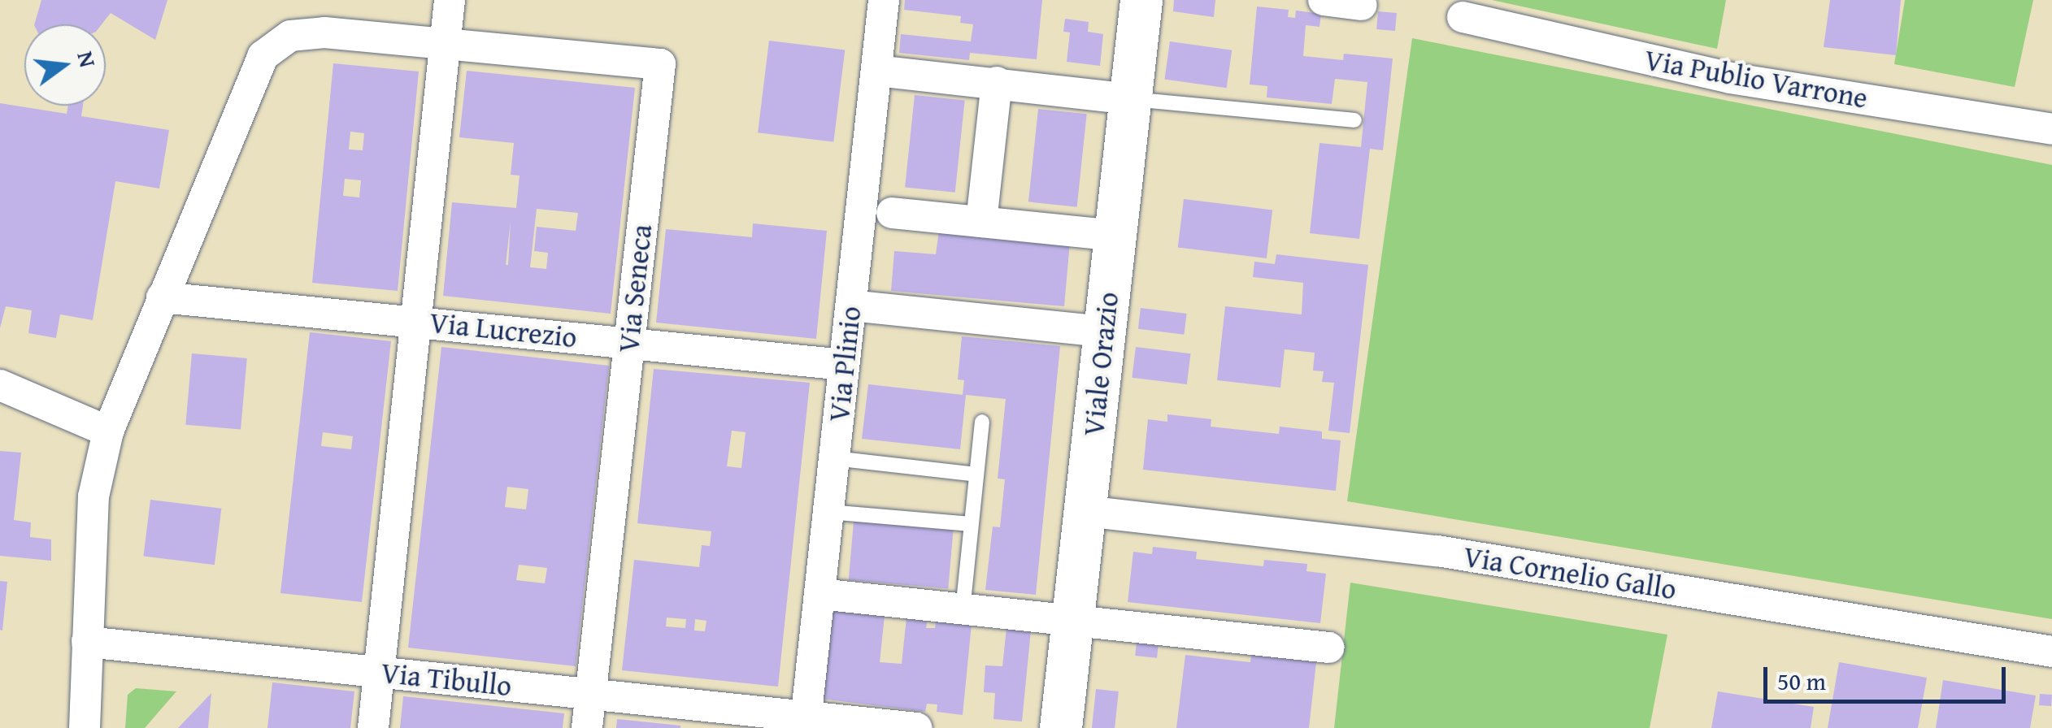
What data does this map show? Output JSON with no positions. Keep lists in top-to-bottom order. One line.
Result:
{"streets":{"street":["Via Publio Varrone","Via Seneca","Via Lucrezio","Via Plinio","Viale Orazio","Via Cornelio Gallo","Via Tibullo"]},"crossings":[["Via Seneca","Via Lucrezio"],["Via Seneca","Via Tibullo"],["Via Lucrezio","Via Plinio"],["Via Plinio","Via Tibullo"],["Viale Orazio","Via Cornelio Gallo"]],"scale_bar":"50 m","north":"right"}
